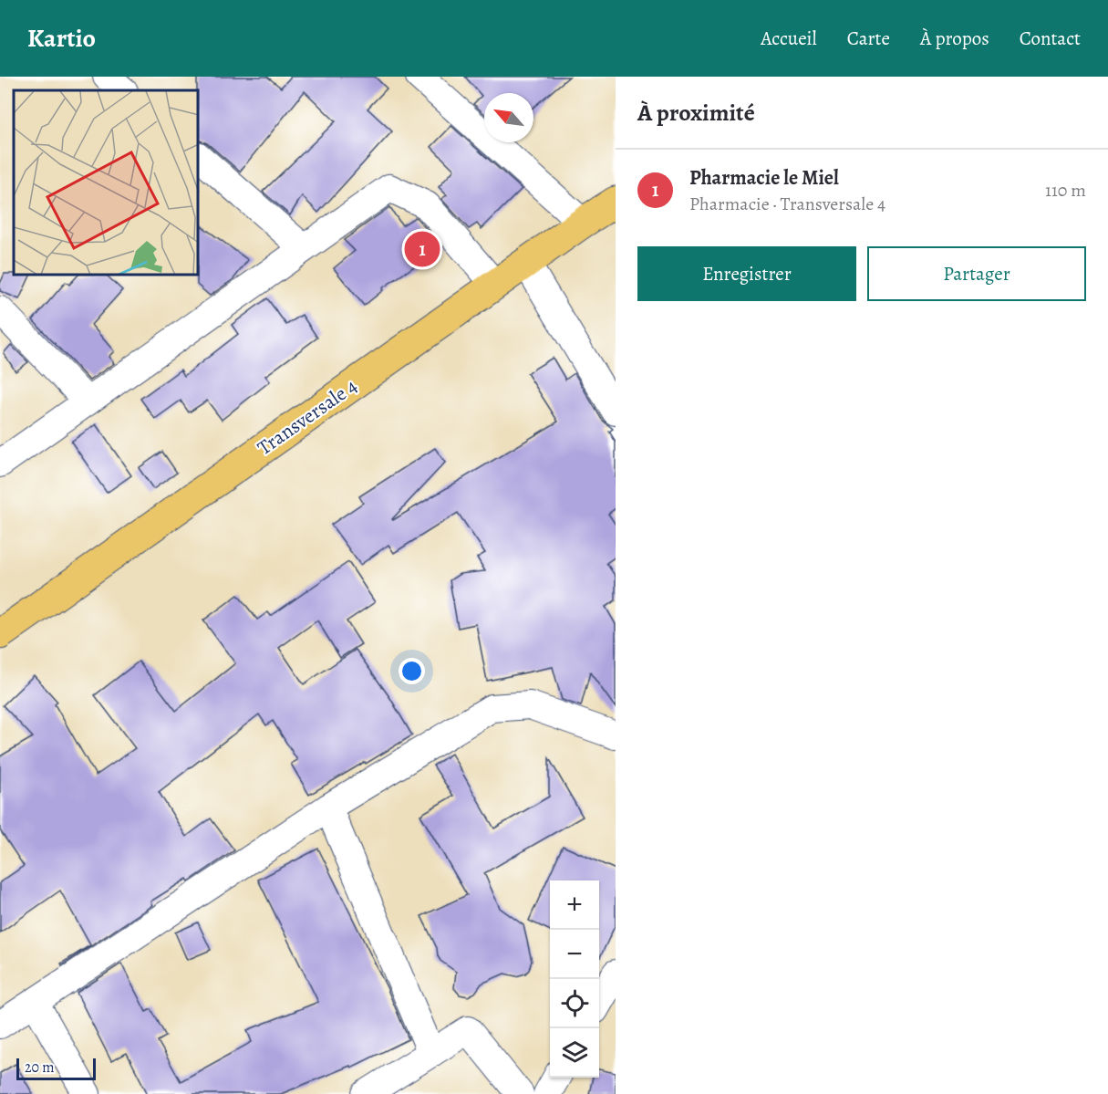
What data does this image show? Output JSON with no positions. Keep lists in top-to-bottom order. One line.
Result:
{"streets":{"main road":["Transversale 4"]},"scale_bar":"20 m","north":"top left","page":{"header":"Kartio","nav":["Accueil","Carte","À propos","Contact"],"heading":"À proximité","list":[{"mark":"1","name":"Pharmacie le Miel","note":"Pharmacie · Transversale 4","value":"110 m"}],"pins":"1","buttons":["Enregistrer","Partager"],"map_buttons":["+","−"],"scale":"20 m"}}
